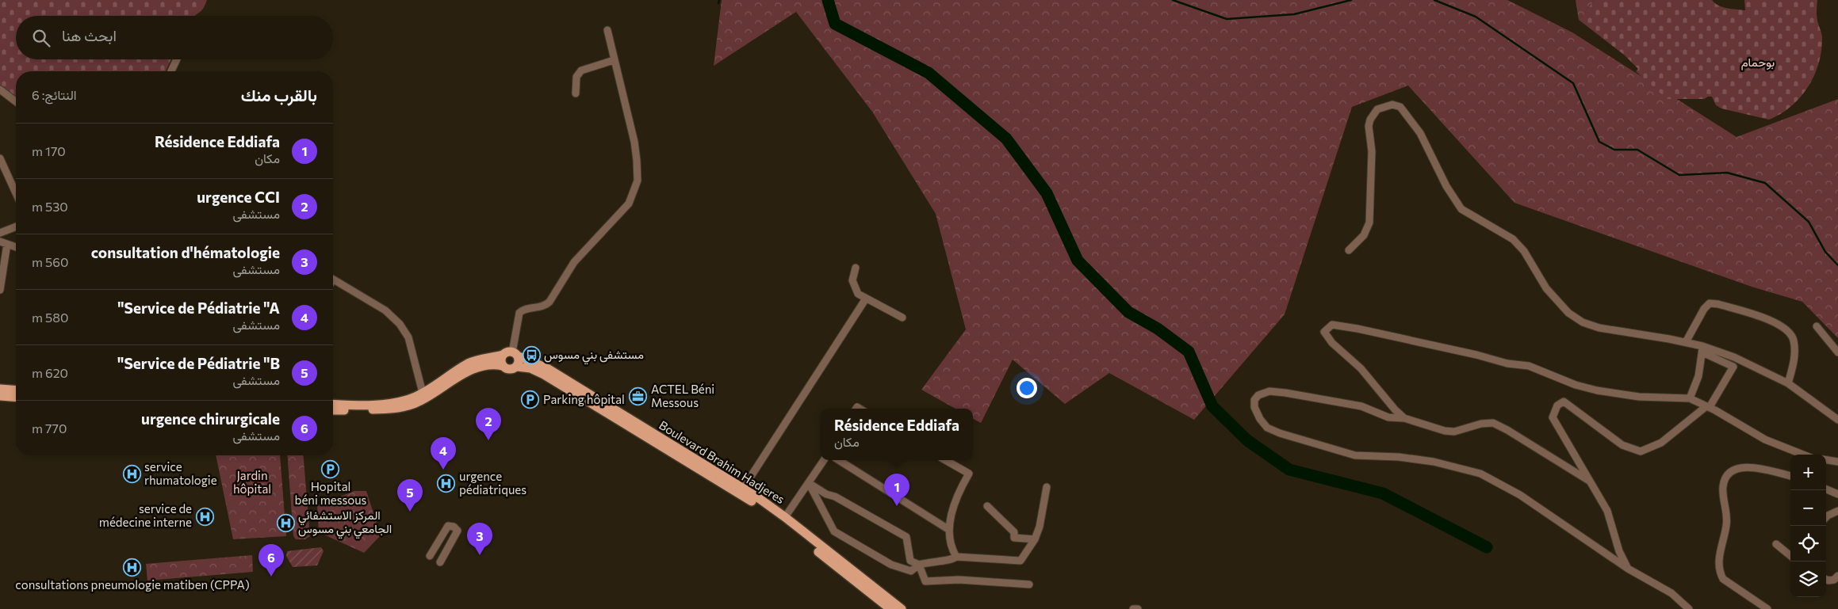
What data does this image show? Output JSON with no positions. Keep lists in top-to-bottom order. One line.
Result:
{"streets":{"main road":["Boulevard Brahim Hadjeres"]},"parks":["بوحمام","Jardin hôpital"],"places":{"bus stop":["مستشفى بني مسوس"],"office":["ACTEL Béni Messous"],"parking":["Parking hôpital","Hopital béni messous"],"hospital":["service rhumatologie","urgence pédiatriques","service de médecine interne","المركز الاستشفائي الجامعي بني مسوس","consultations pneumologie matiben (CPPA)"]},"page":{"search":"ابحث هنا","heading":["بالقرب منك","النتائج: 6"],"list":[{"mark":"1","name":"Résidence Eddiafa","note":"مكان","value":"170 m"},{"mark":"2","name":"urgence CCI","note":"مستشفى","value":"530 m"},{"mark":"3","name":"consultation d'hématologie","note":"مستشفى","value":"560 m"},{"mark":"4","name":"Service de Pédiatrie \"A\"","note":"مستشفى","value":"580 m"},{"mark":"5","name":"Service de Pédiatrie \"B\"","note":"مستشفى","value":"620 m"},{"mark":"6","name":"urgence chirurgicale","note":"مستشفى","value":"770 m"}],"pins":["2","4","1","5","3","6"],"popup":["Résidence Eddiafa","مكان"],"map_buttons":["+","−"]}}
